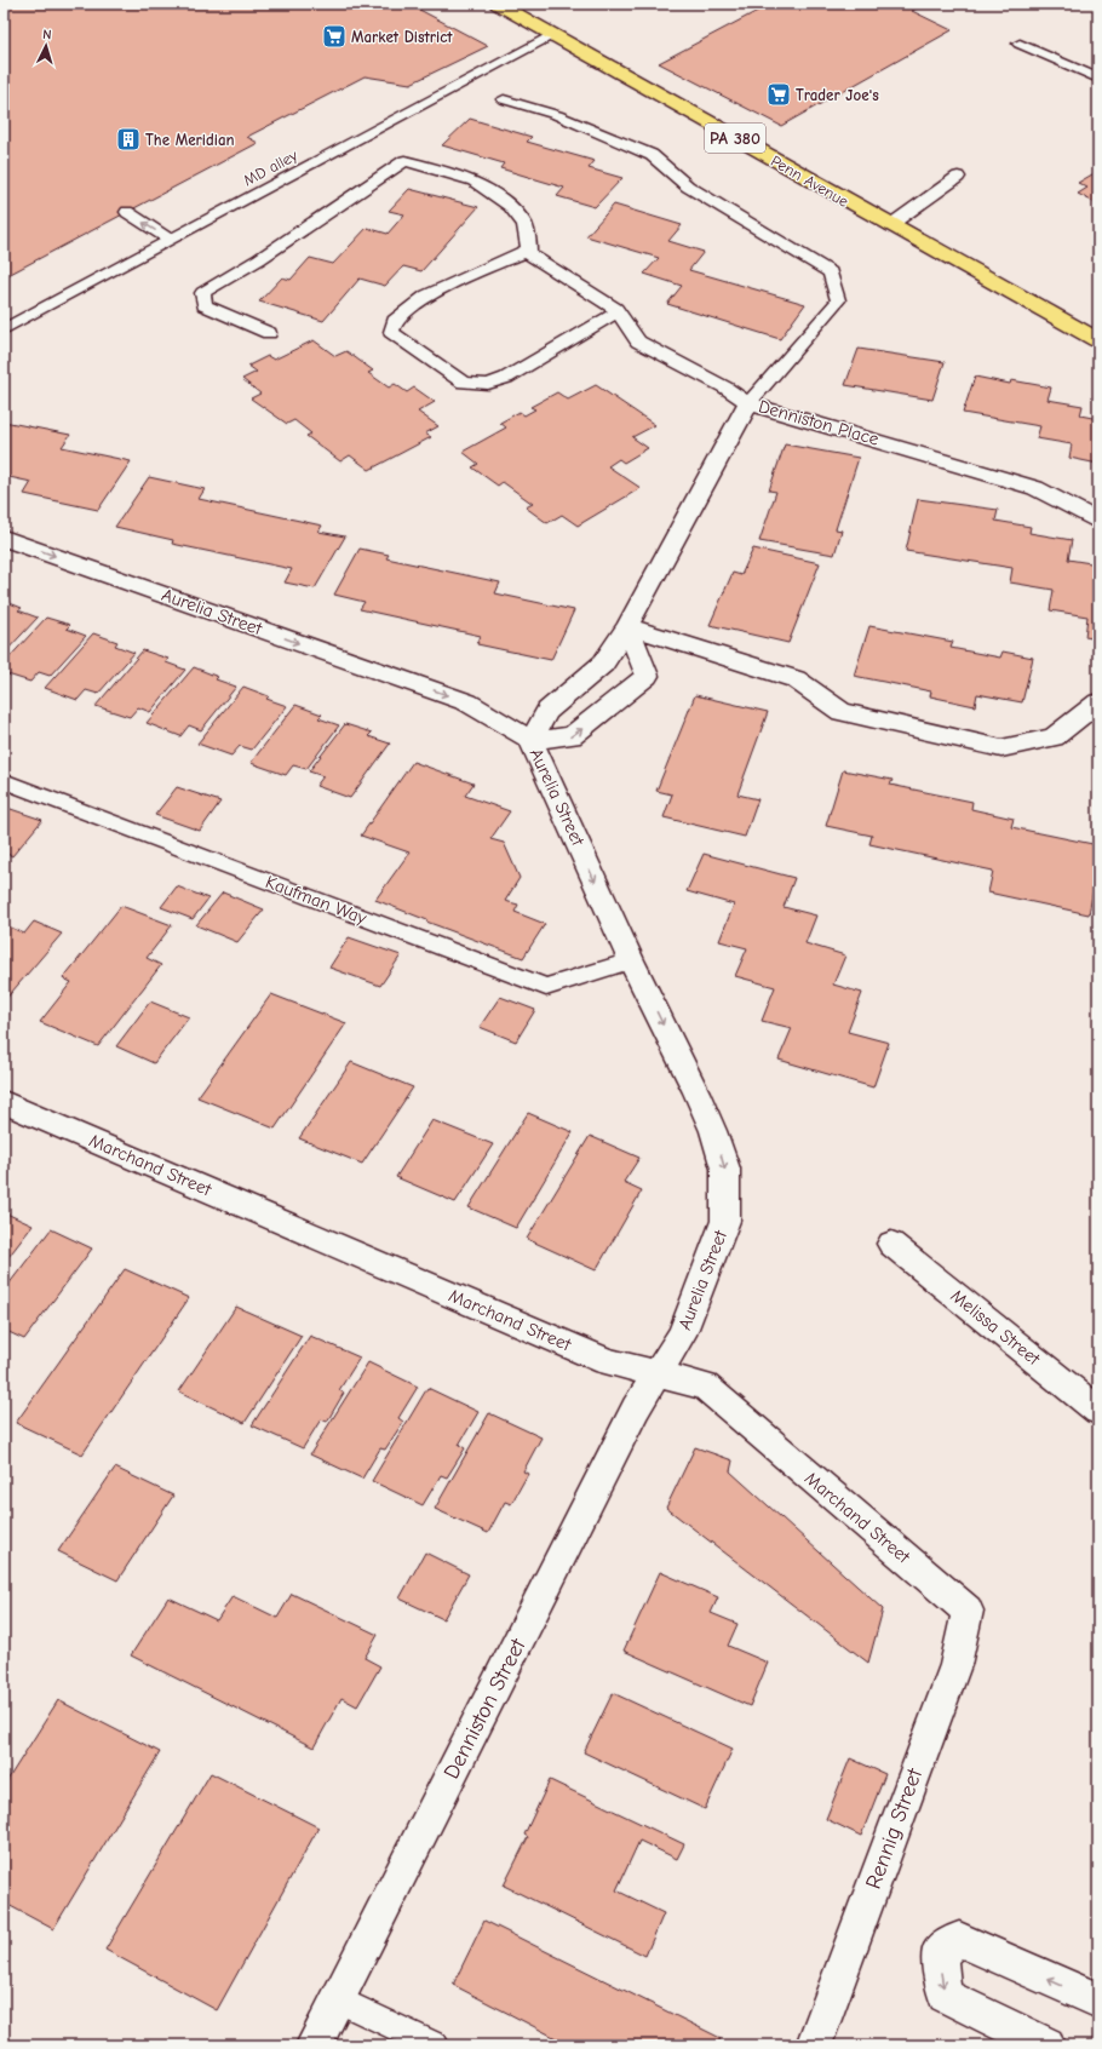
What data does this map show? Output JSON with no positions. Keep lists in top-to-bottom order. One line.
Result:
{"streets":{"main road":["PA 380","Penn Avenue"],"street":["Denniston Place","Aurelia Street","Marchand Street","Melissa Street","Denniston Street","Rennig Street"],"lane":["MD alley","Kaufman Way"]},"crossings":[["MD alley","Penn Avenue"],["Denniston Place","Aurelia Street"],["Aurelia Street","Kaufman Way"],["Aurelia Street","Marchand Street"],["Aurelia Street","Denniston Street"],["Marchand Street","Denniston Street"],["Marchand Street","Rennig Street"]],"one_way":["Aurelia Street"],"places":{"supermarket":["Market District","Trader Joe's"],"building":["The Meridian"]},"north":"top"}
